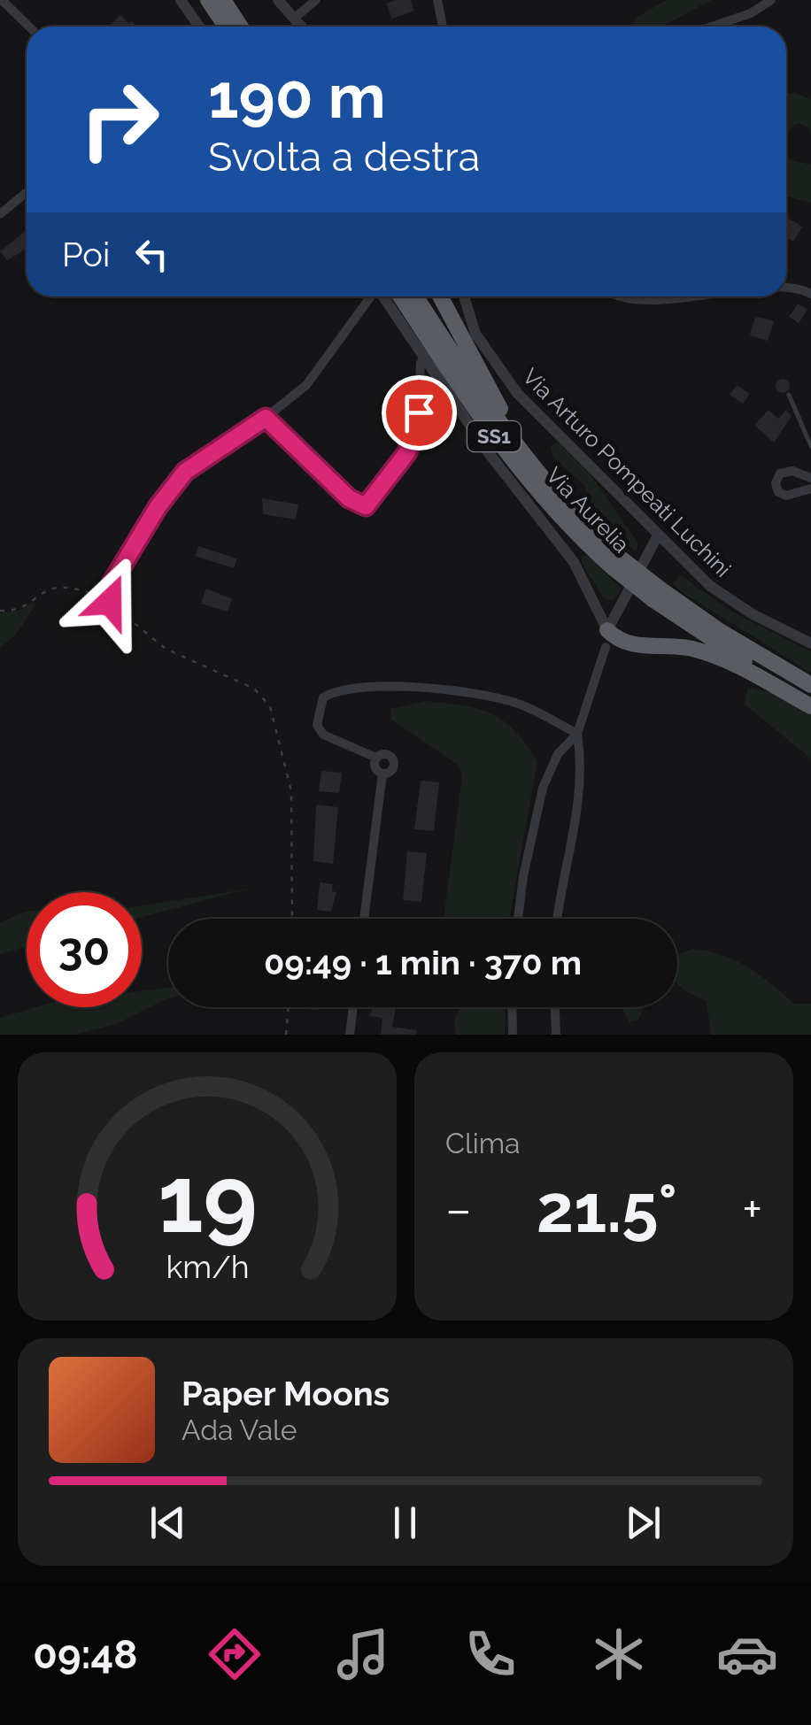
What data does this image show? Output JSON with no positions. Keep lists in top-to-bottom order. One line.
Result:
{"streets":{"highway":["SS1","Via Aurelia"],"street":["Via Arturo Pompeati Luchini"]},"page":{"turn":["190 m","Svolta a destra"],"then":"Poi","limit":"30","trip":"09:49 · 1 min · 370 m","tile":"Clima","heat":["−","21.5°","+"],"song":["Paper Moons","Ada Vale"],"tabs":"09:48","gauge":["19","km/h"]}}
